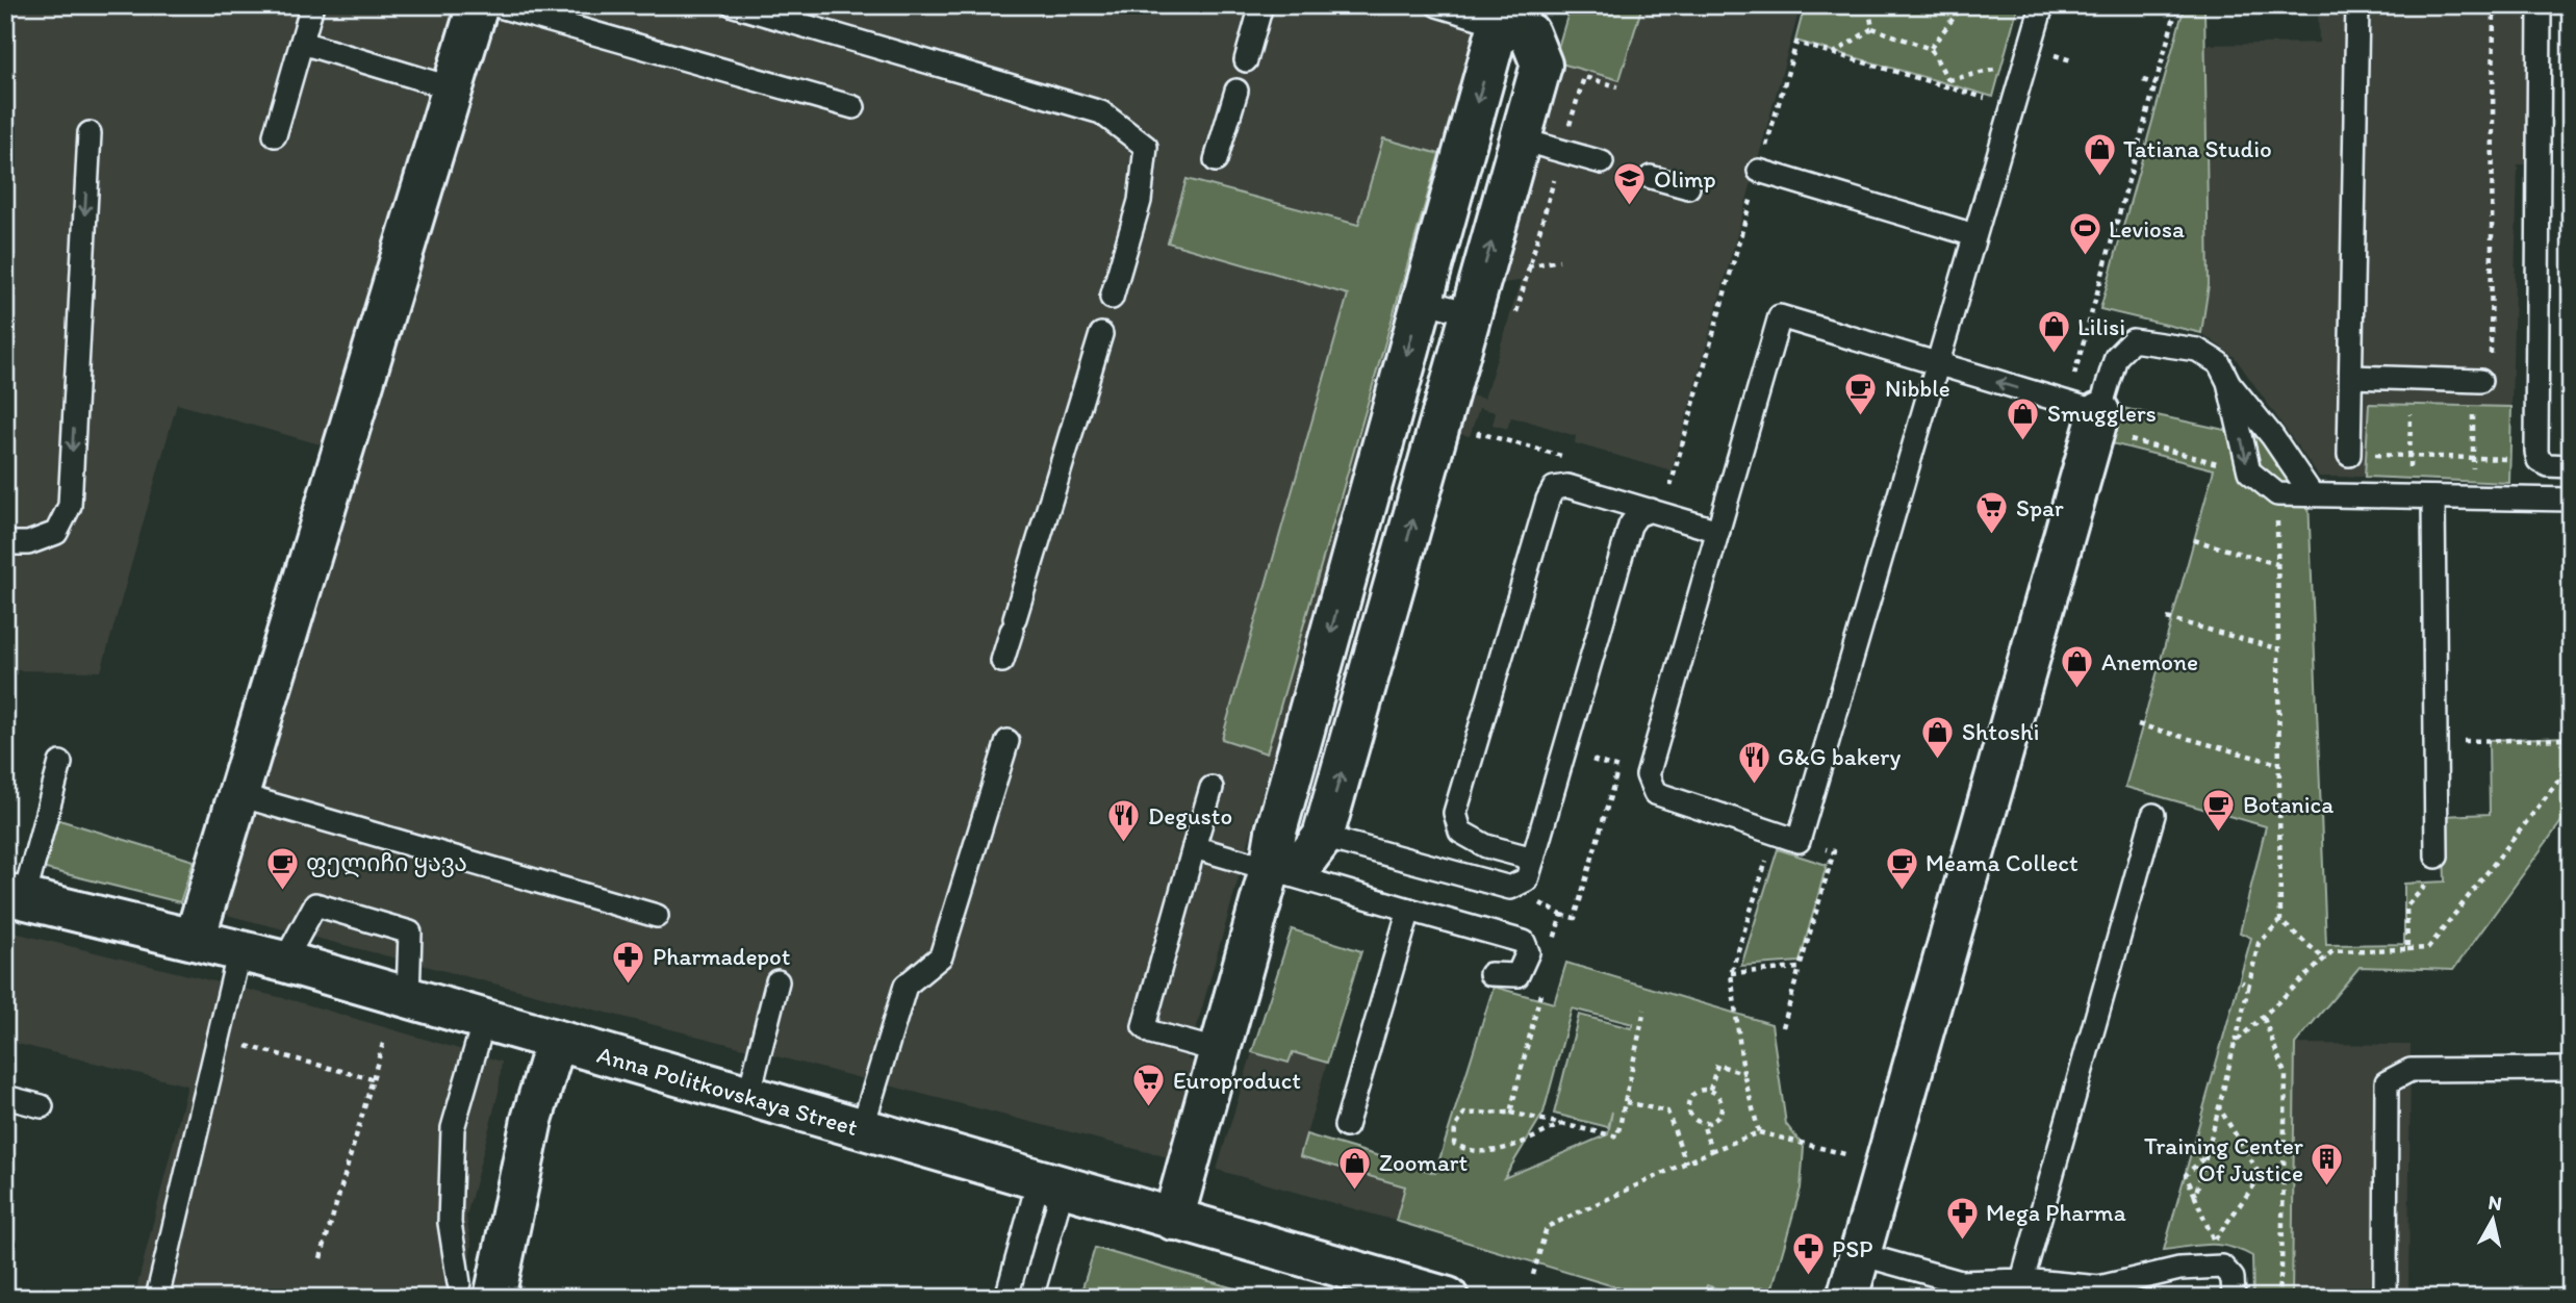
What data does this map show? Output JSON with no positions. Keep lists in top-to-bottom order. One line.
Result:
{"streets":{"street":["Anna Politkovskaya Street"]},"places":{"shop":["Tatiana Studio","Lilisi","Smugglers","Anemone","Shtoshi","Zoomart"],"school or university":["Olimp"],"sports":["Leviosa"],"cafe":["Nibble","Botanica","ფელიჩი ყავა","Meama Collect"],"supermarket":["Spar","Europroduct"],"restaurant":["G&G bakery","Degusto"],"pharmacy":["Pharmadepot","Mega Pharma","PSP"],"building":["Training Center Of Justice"]},"north":"top"}
